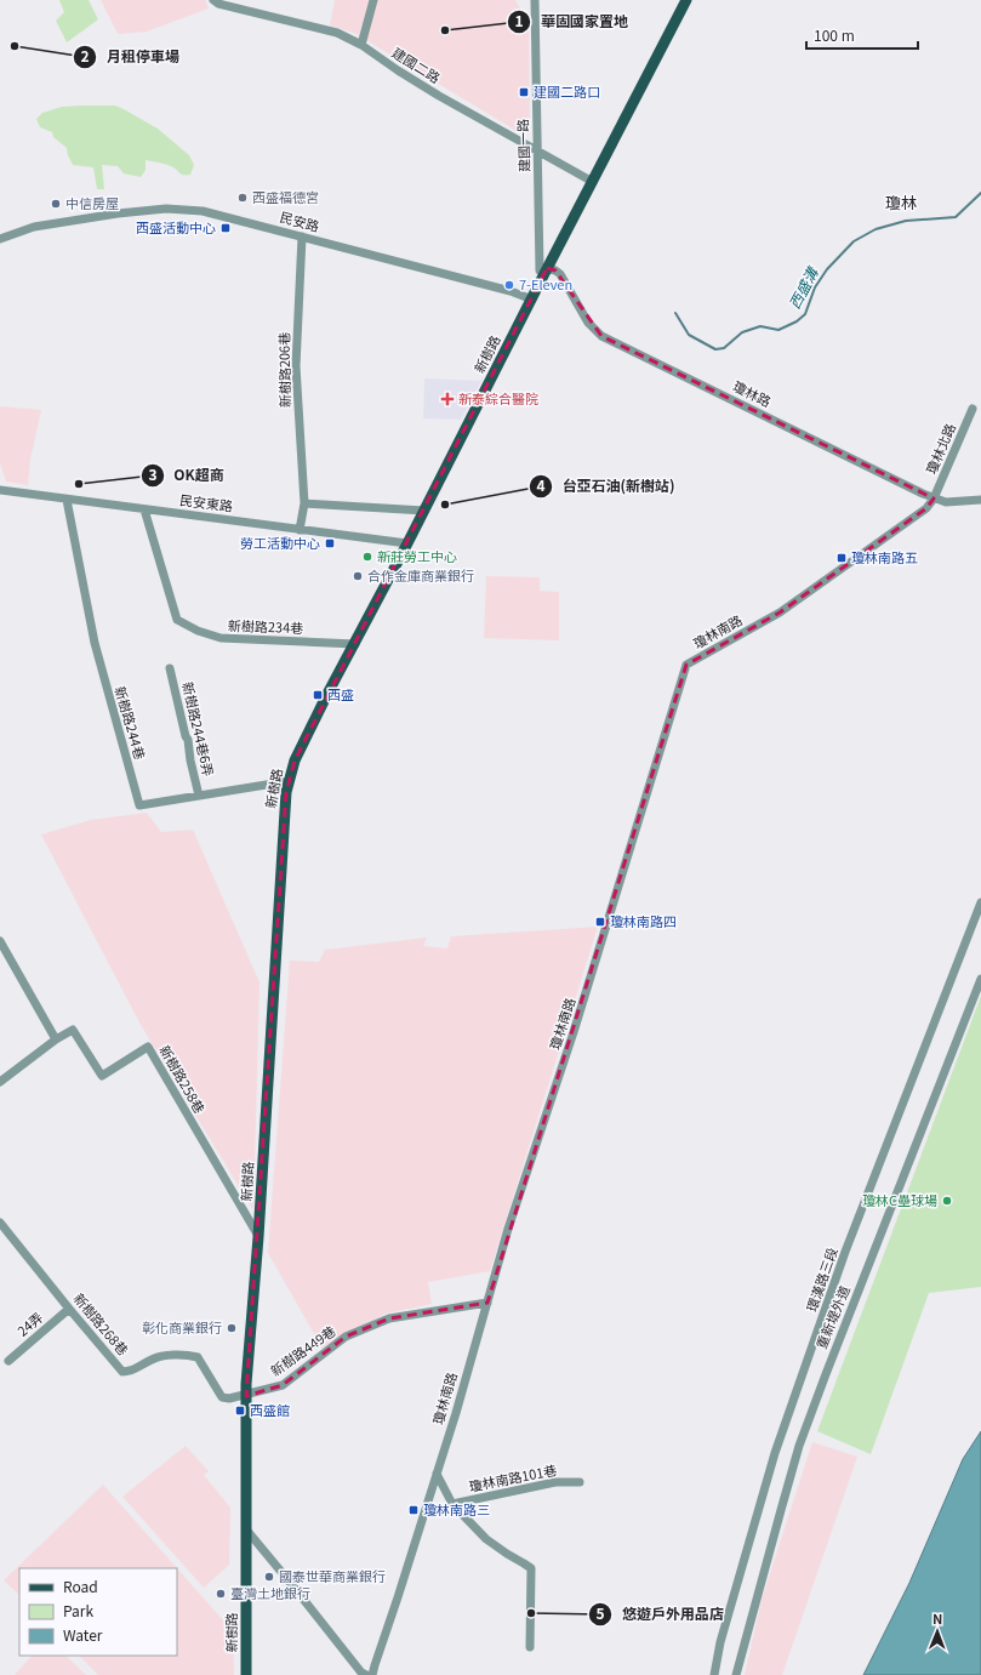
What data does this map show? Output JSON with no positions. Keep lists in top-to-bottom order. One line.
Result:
{"streets":{"main road":["新樹路"],"street":["建國二路","建國一路","民安路","新樹路206巷","瓊林路","瓊林北路","民安東路","新樹路234巷","瓊林南路","新樹路244巷","新樹路244巷6弄","新樹路258巷","環漢路三段","重新堤外道","24弄","新樹路268巷","新樹路449巷","瓊林南路101巷"]},"crossings":[["建國二路","建國一路"],["建國二路","新樹路"],["建國一路","新樹路"],["建國一路","瓊林路"],["民安路","新樹路"],["民安路","新樹路206巷"],["新樹路","瓊林路"],["新樹路","民安東路"],["新樹路","新樹路234巷"],["新樹路","新樹路244巷"],["新樹路","新樹路258巷"],["新樹路","新樹路268巷"],["新樹路","新樹路449巷"],["新樹路206巷","民安東路"],["瓊林路","瓊林北路"],["瓊林路","瓊林南路"],["瓊林北路","瓊林南路"],["民安東路","新樹路234巷"],["民安東路","新樹路244巷"],["瓊林南路","新樹路449巷"],["新樹路244巷","新樹路244巷6弄"],["24弄","新樹路268巷"],["新樹路268巷","新樹路449巷"]],"districts":["瓊林"],"water":["西盛溝"],"places":{"other":["華固國家置地","月租停車場","西盛福德宮","中信房屋","7-Eleven","OK超商","台亞石油(新樹站)","新莊勞工中心","合作金庫商業銀行","瓊林C壘球場","彰化商業銀行","國泰世華商業銀行","臺灣土地銀行","悠遊戶外用品店"],"transit":["建國二路口","西盛活動中心","勞工活動中心","瓊林南路五","西盛","瓊林南路四","西盛館","瓊林南路三"],"health":["新泰綜合醫院"]},"legend":["Road","Park","Water"],"scale_bar":"100 m","north":"top"}
